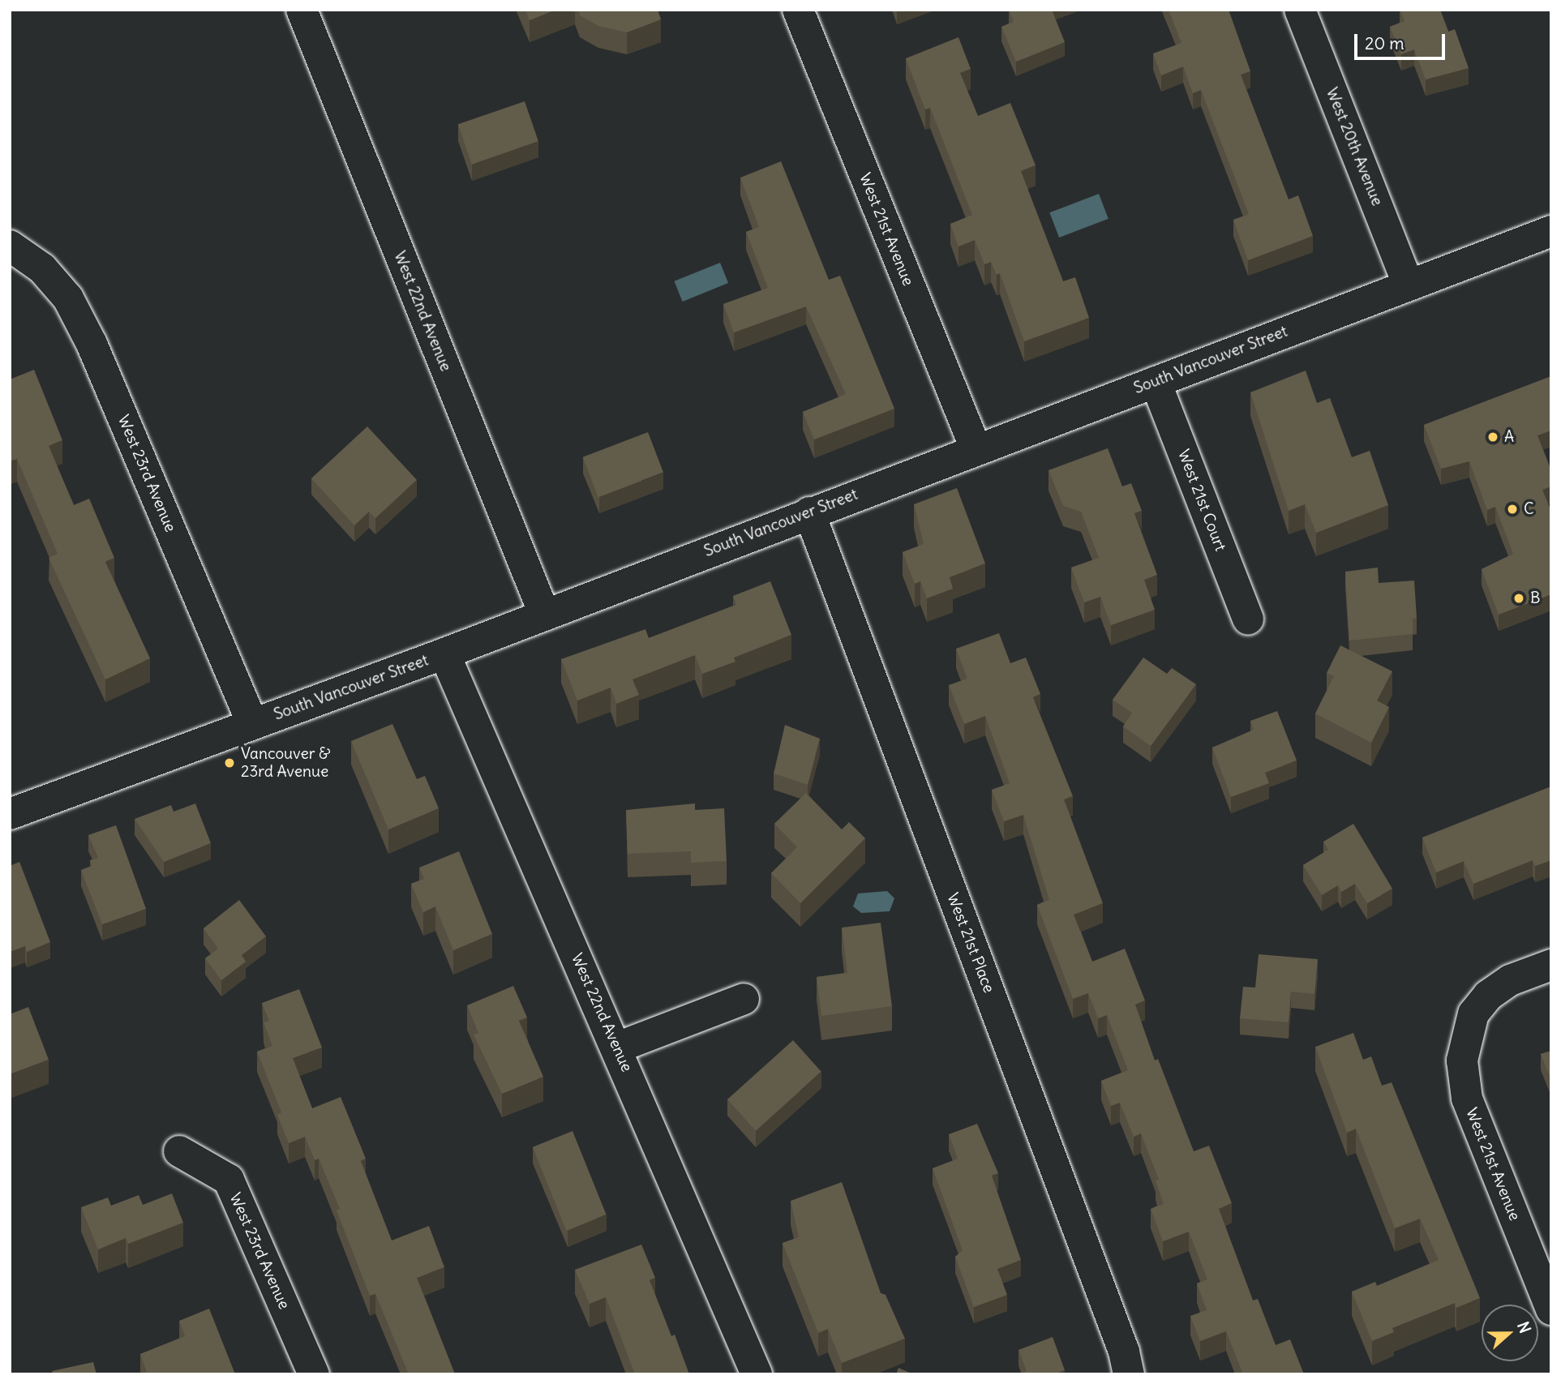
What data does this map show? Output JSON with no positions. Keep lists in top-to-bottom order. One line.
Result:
{"streets":{"street":["West 20th Avenue","West 21st Avenue","West 22nd Avenue","South Vancouver Street","West 23rd Avenue","West 21st Court","West 21st Place"]},"crossings":[["West 20th Avenue","South Vancouver Street"],["West 21st Avenue","South Vancouver Street"],["West 22nd Avenue","South Vancouver Street"],["South Vancouver Street","West 23rd Avenue"],["South Vancouver Street","West 21st Court"],["South Vancouver Street","West 21st Place"]],"places":["A","C","B","Vancouver & 23rd Avenue"],"scale_bar":"20 m","north":"right"}
